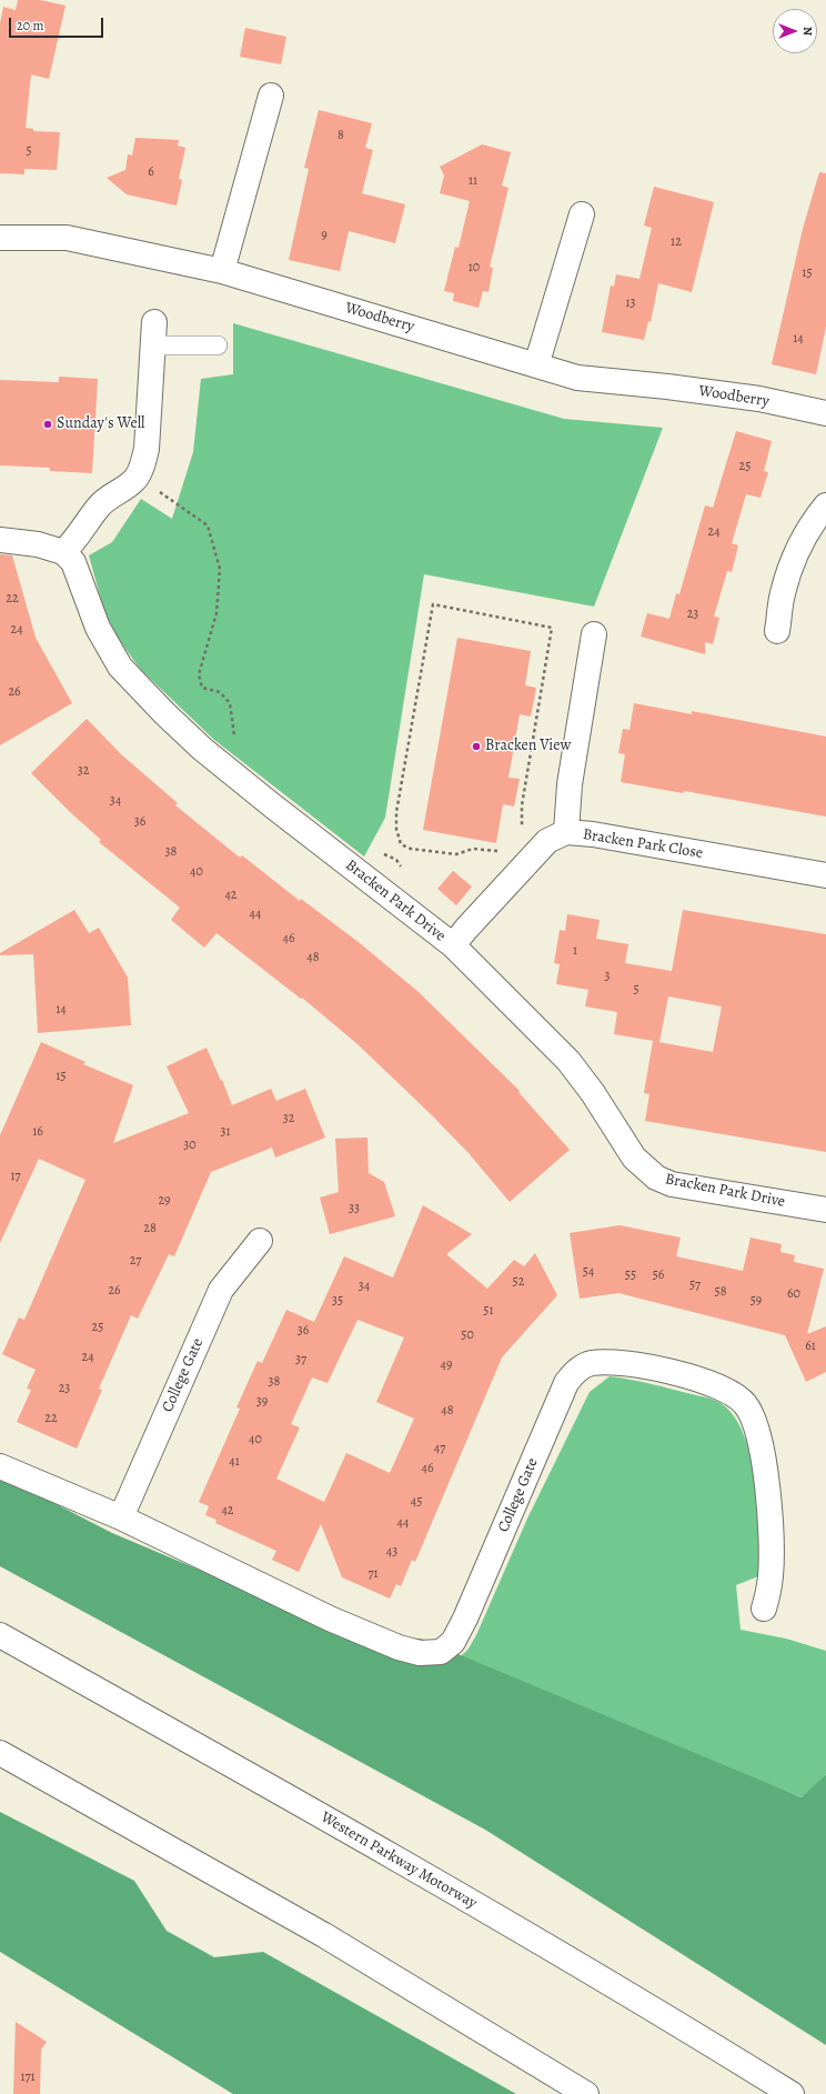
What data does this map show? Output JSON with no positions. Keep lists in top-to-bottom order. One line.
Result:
{"streets":{"main road":["Woodberry","Bracken Park Close","Bracken Park Drive","College Gate","Western Parkway Motorway"]},"crossings":[["Bracken Park Close","Bracken Park Drive"]],"places":["Sunday's Well","Bracken View"],"house_numbers":["8","5","6","11","9","12","10","15","13","14","25","24","22","23","24","26","32","34","36","38","40","42","44","46","1","48","3","5","14","15","32","16","31","30","17","29","33","28","27","54","55","56","52","57","34","26","58","60","35","59","51","25","36","50","61","24","37","49","38","23","39","48","22","40","47","41","46","45","42","44","43","71","171"],"scale_bar":"20 m","north":"right"}
